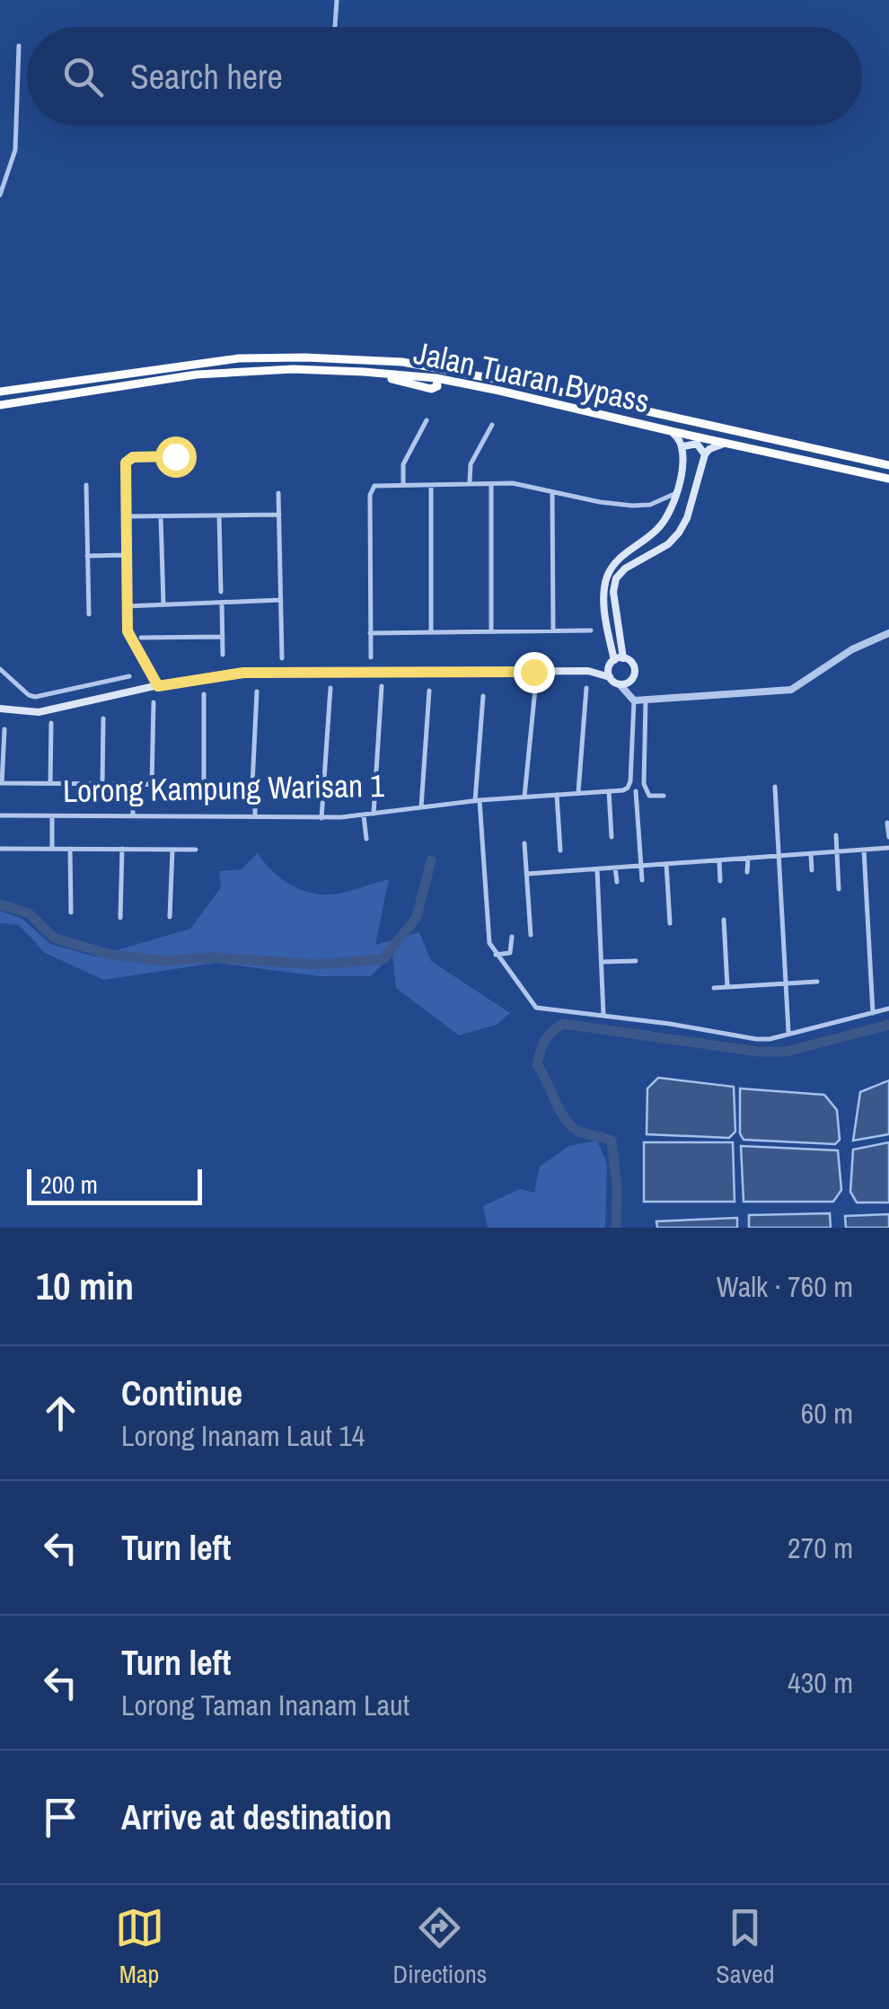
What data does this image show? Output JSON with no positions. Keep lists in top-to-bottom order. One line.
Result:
{"streets":{"highway":["Jalan Tuaran Bypass"],"street":["Lorong Kampung Warisan 1"]},"scale_bar":"200 m","page":{"search":"Search here","scale":"200 m","heading":["10 min","Walk · 760 m"],"list":[["Continue","Lorong Inanam Laut 14","60 m"],["Turn left","270 m"],["Turn left","Lorong Taman Inanam Laut","430 m"],"Arrive at destination"],"nav":["Map","Directions","Saved"]}}
